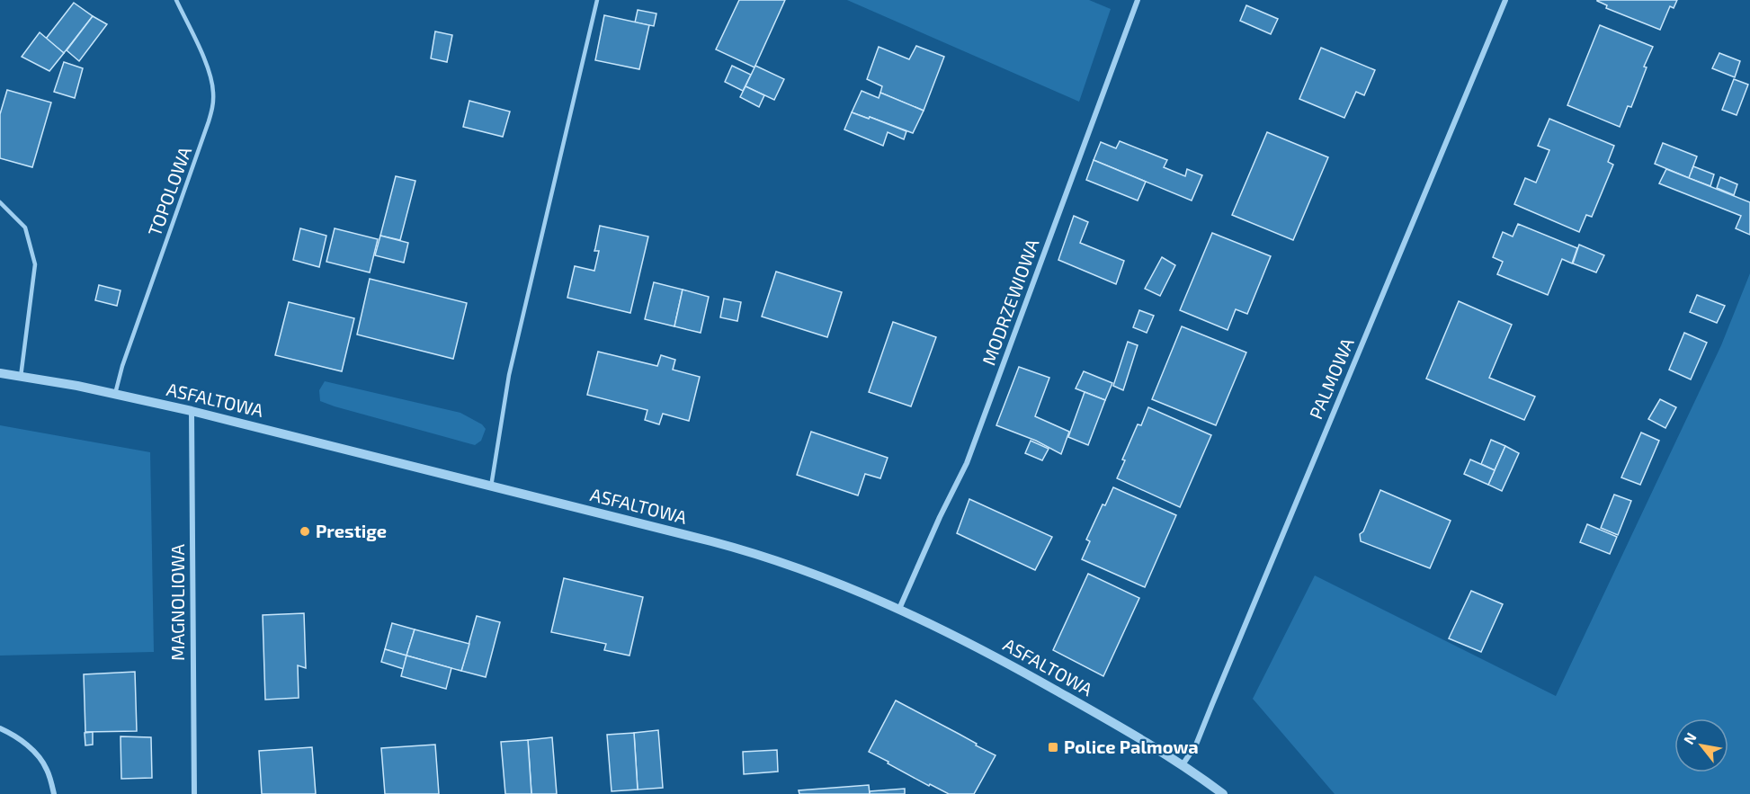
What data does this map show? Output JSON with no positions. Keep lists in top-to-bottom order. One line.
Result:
{"streets":{"street":["MODRZEWIOWA","PALMOWA","ASFALTOWA","MAGNOLIOWA"],"lane":["TOPOLOWA"]},"crossings":[["TOPOLOWA","ASFALTOWA"],["MODRZEWIOWA","ASFALTOWA"],["PALMOWA","ASFALTOWA"],["ASFALTOWA","MAGNOLIOWA"]],"places":{"other":["Prestige"],"transit":["Police Palmowa"]},"north":"top left"}
